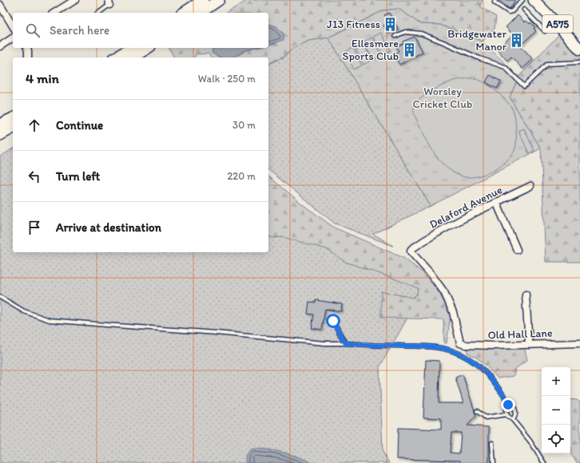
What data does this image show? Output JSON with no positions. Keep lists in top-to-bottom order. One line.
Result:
{"streets":{"highway":["A575"],"street":["Delaford Avenue","Old Hall Lane"]},"crossings":[["Delaford Avenue","Old Hall Lane"]],"parks":["Worsley Cricket Club"],"places":{"building":["J13 Fitness","Bridgewater Manor","Ellesmere Sports Club"]},"page":{"search":"Search here","heading":["4 min","Walk · 250 m"],"list":[["Continue","30 m"],["Turn left","220 m"],"Arrive at destination"],"map_buttons":["+","−"]}}
